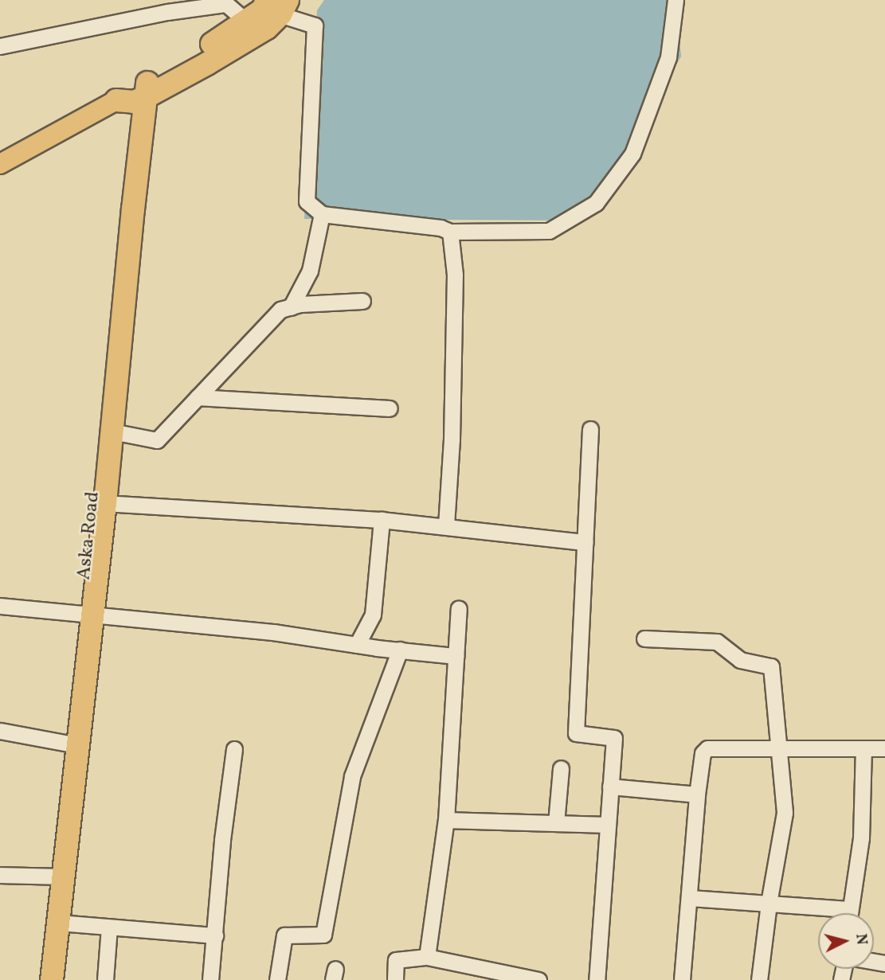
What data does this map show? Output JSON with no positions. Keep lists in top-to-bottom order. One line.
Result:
{"streets":{"highway":["Aska Road"]},"north":"right"}
